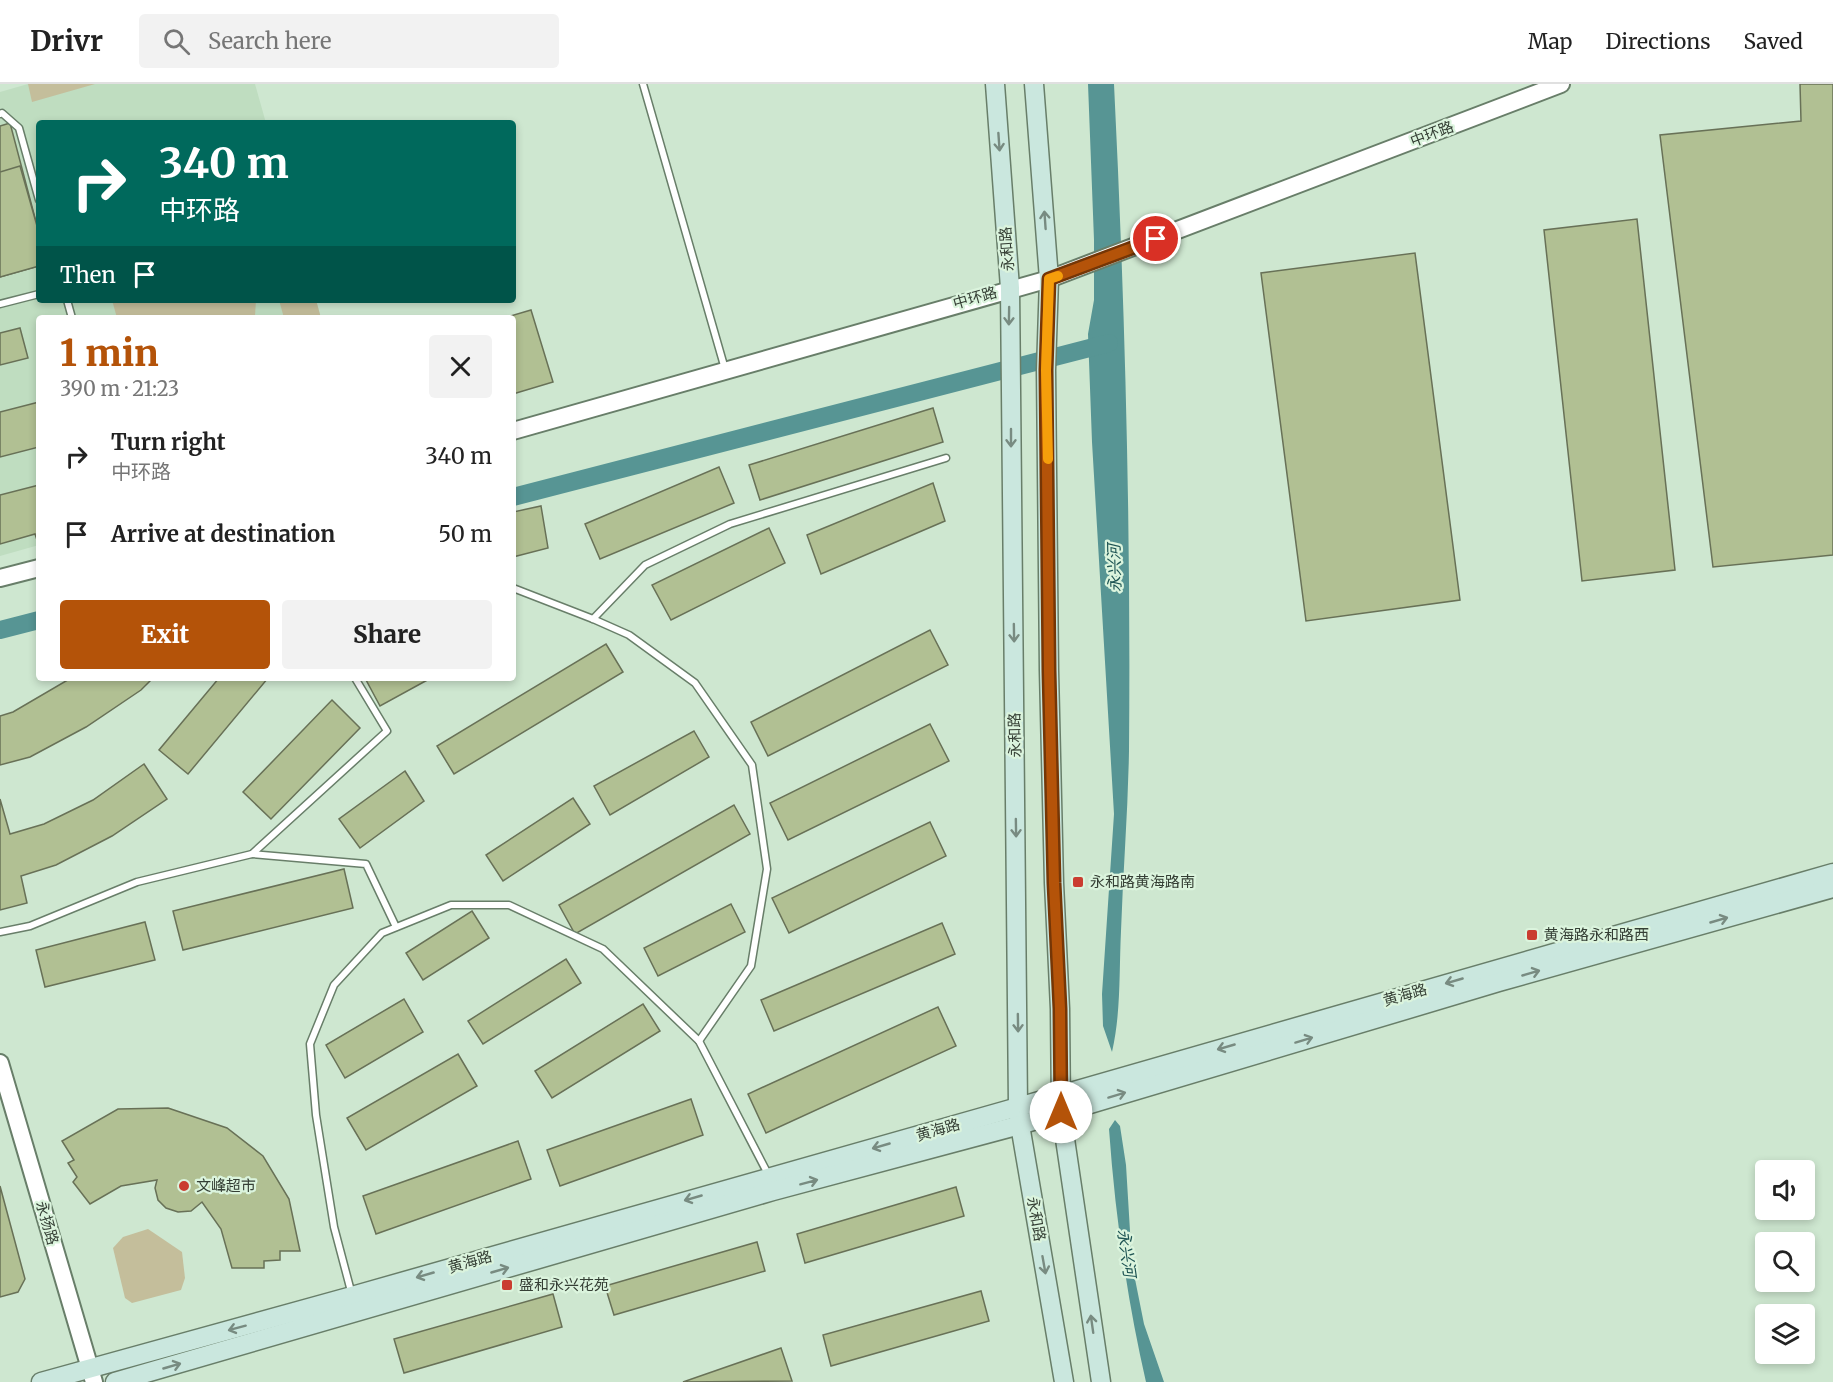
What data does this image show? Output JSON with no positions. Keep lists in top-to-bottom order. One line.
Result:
{"streets":{"main road":["永和路","黄海路"],"street":["中环路","永扬路"]},"crossings":[["中环路","永和路"],["永和路","黄海路"],["黄海路","永扬路"]],"water":["永兴河"],"places":{"transit":["永和路黄海路南","黄海路永和路西","盛和永兴花苑"],"other":["文峰超市"]},"page":{"header":"Drivr","search":"Search here","nav":["Map","Directions","Saved"],"turn":["340 m","中环路"],"then":"Then","heading":["1 min","390 m · 21:23"],"list":[{"name":"Turn right","note":"中环路","value":"340 m"},{"name":"Arrive at destination","value":"50 m"}],"buttons":["Exit","Share"]}}
